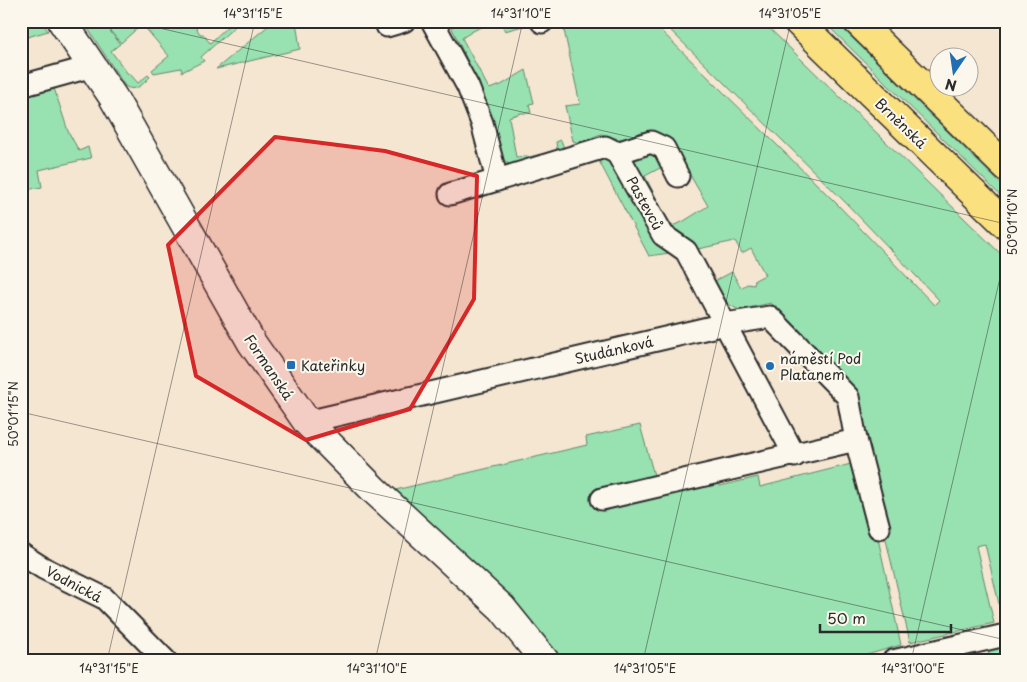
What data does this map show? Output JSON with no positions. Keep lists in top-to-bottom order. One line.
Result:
{"streets":{"highway":["Brněnská"],"street":["Pastevců","Studánková","Formanská","Vodnická"]},"crossings":[["Pastevců","Studánková"],["Studánková","Formanská"]],"places":{"transit":["Kateřinky"],"other":["náměstí Pod Platanem"]},"scale_bar":"50 m","north":"bottom","coordinates":["14°31'15\"E","14°31'10\"E","14°31'05\"E","50°01'10\"N","50°01'15\"N","14°31'00\"E"]}
